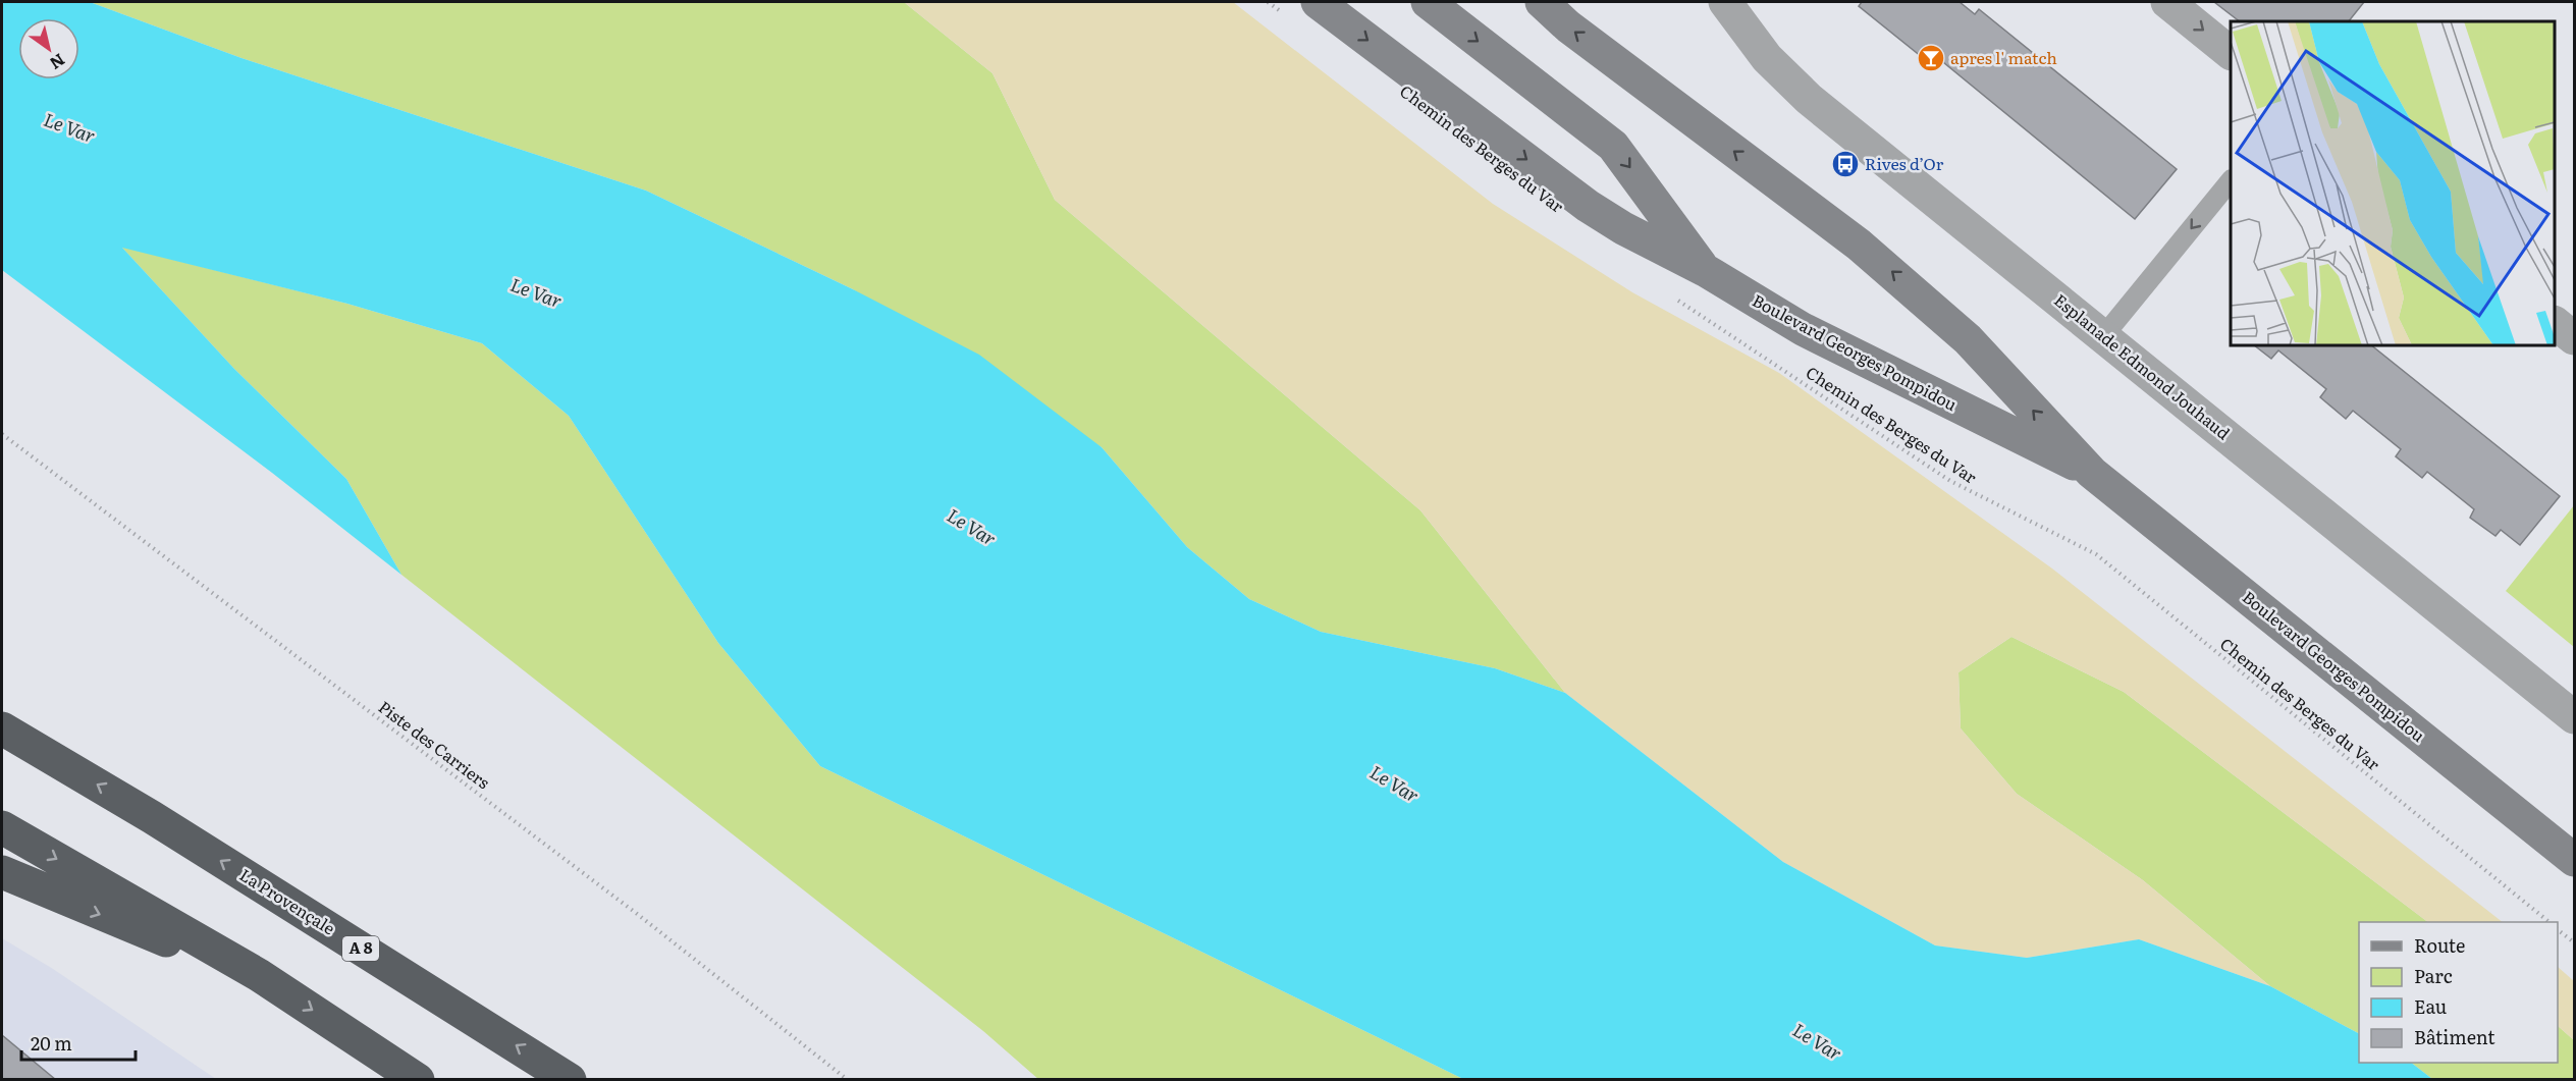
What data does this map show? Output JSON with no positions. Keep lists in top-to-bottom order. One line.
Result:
{"streets":{"highway":["La Provençale","A 8"],"main road":["Boulevard Georges Pompidou"],"street":["Esplanade Edmond Jouhaud"],"path":["Chemin des Berges du Var","Piste des Carriers"]},"water":["Le Var"],"places":{"bar":["apres l' match"],"bus stop":["Rives d’Or"]},"legend":["Route","Parc","Eau","Bâtiment"],"scale_bar":"20 m","north":"bottom right"}
